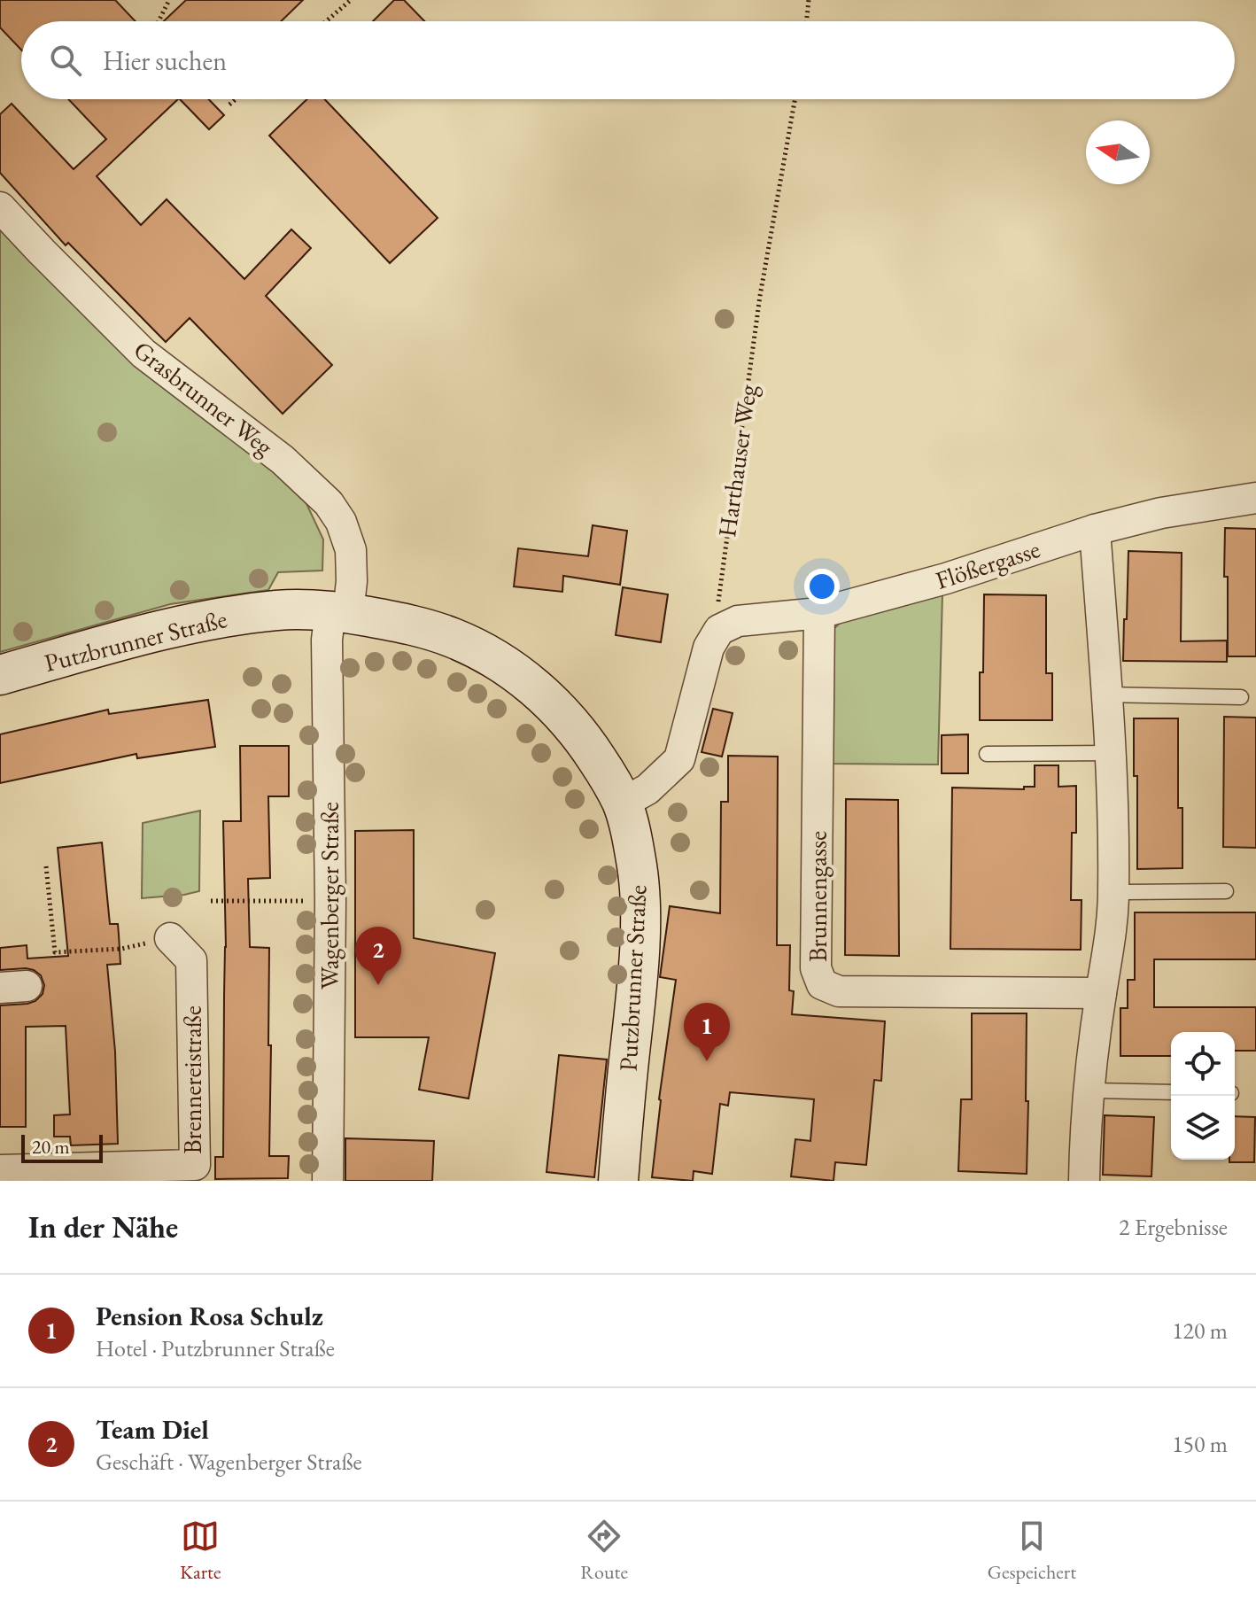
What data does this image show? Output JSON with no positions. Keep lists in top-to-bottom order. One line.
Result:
{"streets":{"main road":["Putzbrunner Straße"],"street":["Grasbrunner Weg","Flößergasse","Wagenberger Straße","Brunnengasse","Brennereistraße"],"path":["Harthauser Weg"]},"crossings":[["Grasbrunner Weg","Putzbrunner Straße"],["Grasbrunner Weg","Wagenberger Straße"],["Harthauser Weg","Flößergasse"],["Flößergasse","Brunnengasse"],["Putzbrunner Straße","Wagenberger Straße"]],"scale_bar":"20 m","north":"left","page":{"search":"Hier suchen","pins":["2","1"],"scale":"20 m","heading":["In der Nähe","2 Ergebnisse"],"list":[{"mark":"1","name":"Pension Rosa Schulz","note":"Hotel · Putzbrunner Straße","value":"120 m"},{"mark":"2","name":"Team Diel","note":"Geschäft · Wagenberger Straße","value":"150 m"}],"nav":["Karte","Route","Gespeichert"]}}
